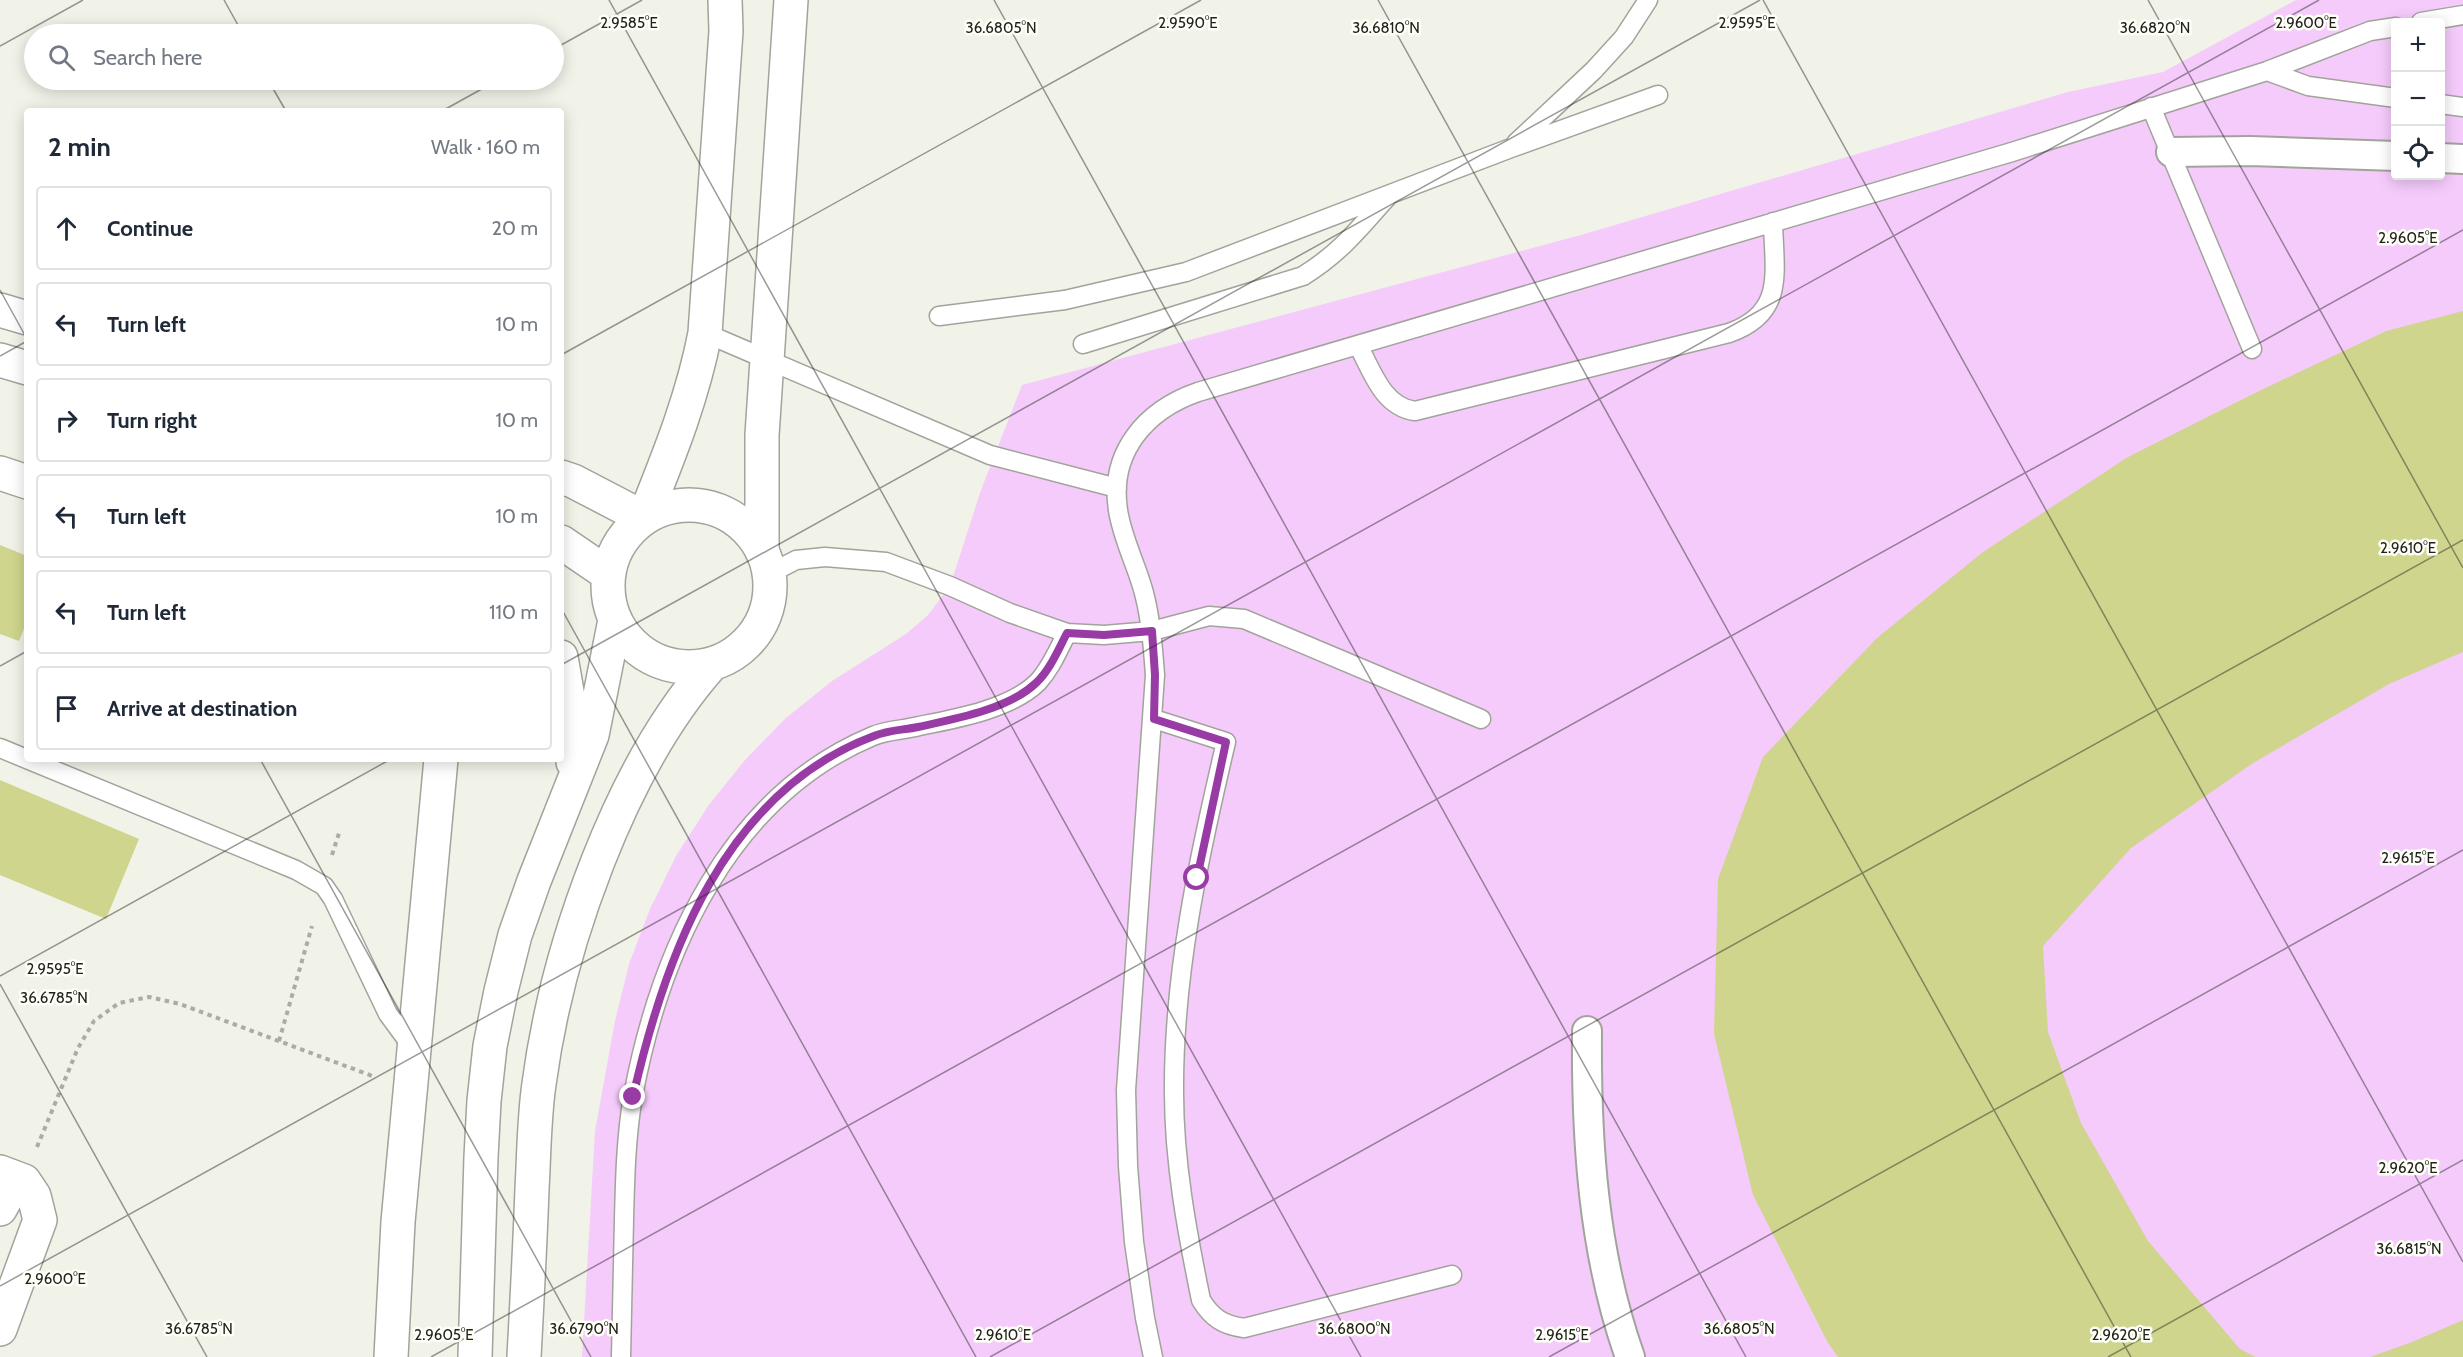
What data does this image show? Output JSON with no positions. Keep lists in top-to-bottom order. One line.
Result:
{"page":{"map_buttons":["+","−"],"search":"Search here","heading":["2 min","Walk · 160 m"],"list":[["Continue","20 m"],["Turn left","10 m"],["Turn right","10 m"],["Turn left","10 m"],["Turn left","110 m"],"Arrive at destination"]},"coordinates":["2.9585°E","2.9590°E","2.9595°E","2.9600°E","36.6805°N","36.6810°N","36.6820°N","2.9605°E","2.9610°E","2.9615°E","36.6785°N","2.9620°E","36.6815°N","36.6790°N","36.6800°N"]}
